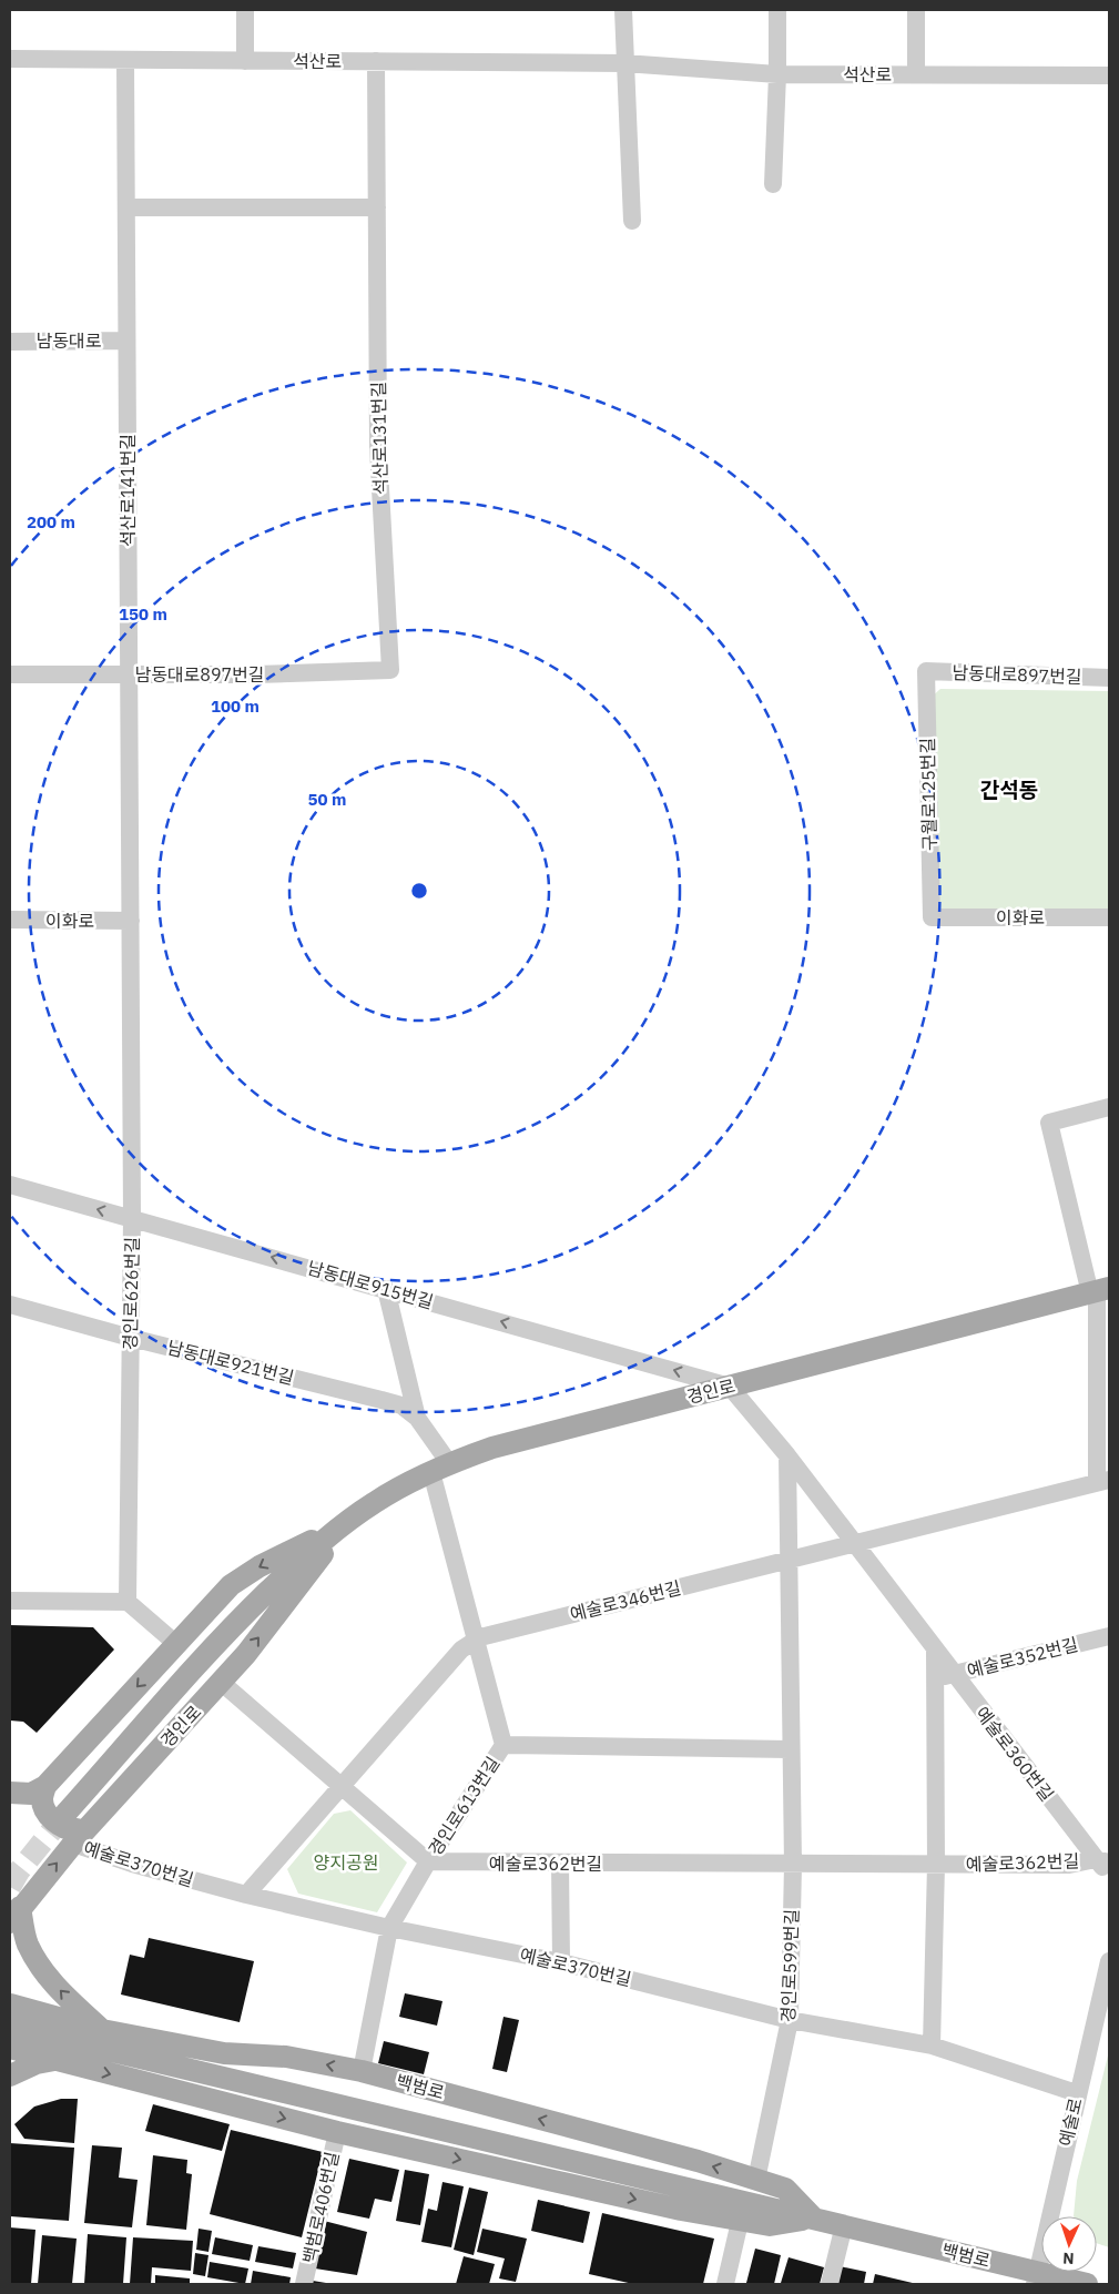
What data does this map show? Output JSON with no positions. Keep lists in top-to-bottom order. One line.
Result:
{"streets":{"main road":["경인로","백범로"],"street":["석산로","남동대로","석산로131번길","석산로141번길","남동대로897번길","구월로125번길","이화로","남동대로915번길","경인로626번길","남동대로921번길","예술로346번길","예술로352번길","예술로360번길","경인로613번길","예술로362번길","예술로370번길","경인로599번길","예술로","백범로406번길"]},"crossings":[["석산로","석산로131번길"],["석산로","석산로141번길"],["남동대로","석산로141번길"],["석산로131번길","남동대로897번길"],["석산로141번길","남동대로897번길"],["석산로141번길","이화로"],["석산로141번길","경인로626번길"],["남동대로897번길","구월로125번길"],["구월로125번길","이화로"],["이화로","경인로626번길"],["남동대로915번길","경인로626번길"],["남동대로915번길","경인로"],["경인로626번길","남동대로921번길"],["경인로","경인로613번길"],["경인로","예술로370번길"],["예술로346번길","예술로360번길"],["예술로346번길","경인로613번길"],["예술로346번길","예술로370번길"],["예술로346번길","경인로599번길"],["예술로352번길","예술로360번길"],["예술로360번길","예술로362번길"],["예술로360번길","경인로599번길"],["경인로613번길","예술로362번길"],["경인로613번길","예술로370번길"],["경인로613번길","백범로"],["예술로362번길","경인로599번길"],["예술로370번길","경인로599번길"],["예술로370번길","예술로"],["경인로599번길","백범로"],["백범로","예술로"],["백범로","백범로406번길"]],"one_way":["남동대로915번길"],"districts":["간석동"],"parks":["양지공원"],"north":"bottom","rings":["200 m","150 m","100 m","50 m"]}
